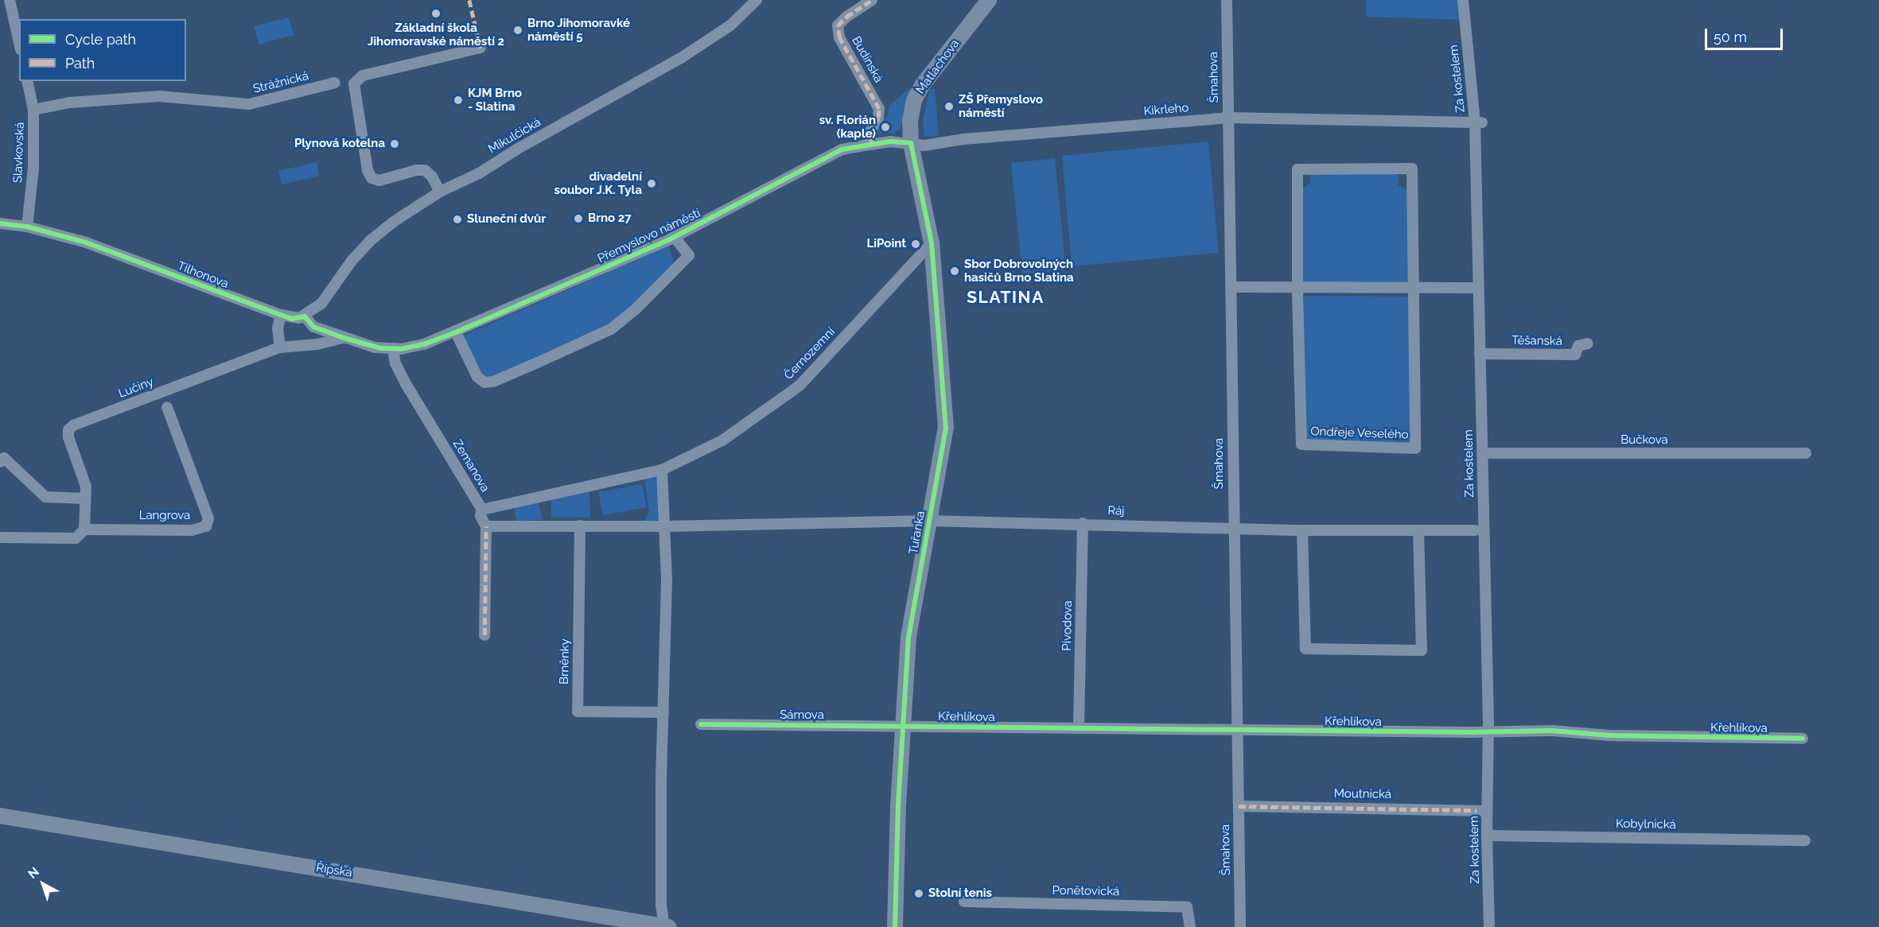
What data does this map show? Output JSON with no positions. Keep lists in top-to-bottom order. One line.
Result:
{"streets":{"street":["Budínská","Matlachova","Šmahova","Za kostelem","Strážnická","Kikrleho","Mikulčická","Slavkovská","Přemyslovo náměstí","Tilhonova","Těšanská","Černozemní","Lučiny","Ondřeje Veselého","Bučkova","Zemanova","Ráj","Langrova","Tuřanka","Pivodova","Brněnky","Sámova","Křehlíkova","Moutnická","Kobylnická","Řípská","Ponětovická"]},"crossings":[["Budínská","Přemyslovo náměstí"],["Matlachova","Kikrleho"],["Matlachova","Přemyslovo náměstí"],["Matlachova","Tuřanka"],["Šmahova","Kikrleho"],["Šmahova","Ráj"],["Šmahova","Křehlíkova"],["Šmahova","Moutnická"],["Za kostelem","Kikrleho"],["Za kostelem","Těšanská"],["Za kostelem","Bučkova"],["Za kostelem","Křehlíkova"],["Za kostelem","Moutnická"],["Za kostelem","Kobylnická"],["Strážnická","Slavkovská"],["Kikrleho","Přemyslovo náměstí"],["Kikrleho","Tuřanka"],["Mikulčická","Tilhonova"],["Slavkovská","Tilhonova"],["Přemyslovo náměstí","Zemanova"],["Přemyslovo náměstí","Tuřanka"],["Černozemní","Zemanova"],["Černozemní","Tuřanka"],["Lučiny","Langrova"],["Ráj","Tuřanka"],["Ráj","Pivodova"],["Tuřanka","Sámova"],["Tuřanka","Křehlíkova"],["Pivodova","Křehlíkova"],["Sámova","Křehlíkova"]],"districts":["SLATINA"],"places":["Základní škola Jihomoravské náměstí 2","Brno Jihomoravké náměstí 5","KJM Brno - Slatina","ZŠ Přemyslovo náměstí","sv. Florián (kaple)","Plynová kotelna","divadelní soubor J.K. Tyla","Brno 27","Sluneční dvůr","LiPoint","Sbor Dobrovolných hasičů Brno Slatina","Stolní tenis"],"legend":["Cycle path","Path"],"scale_bar":"50 m","north":"top left"}
